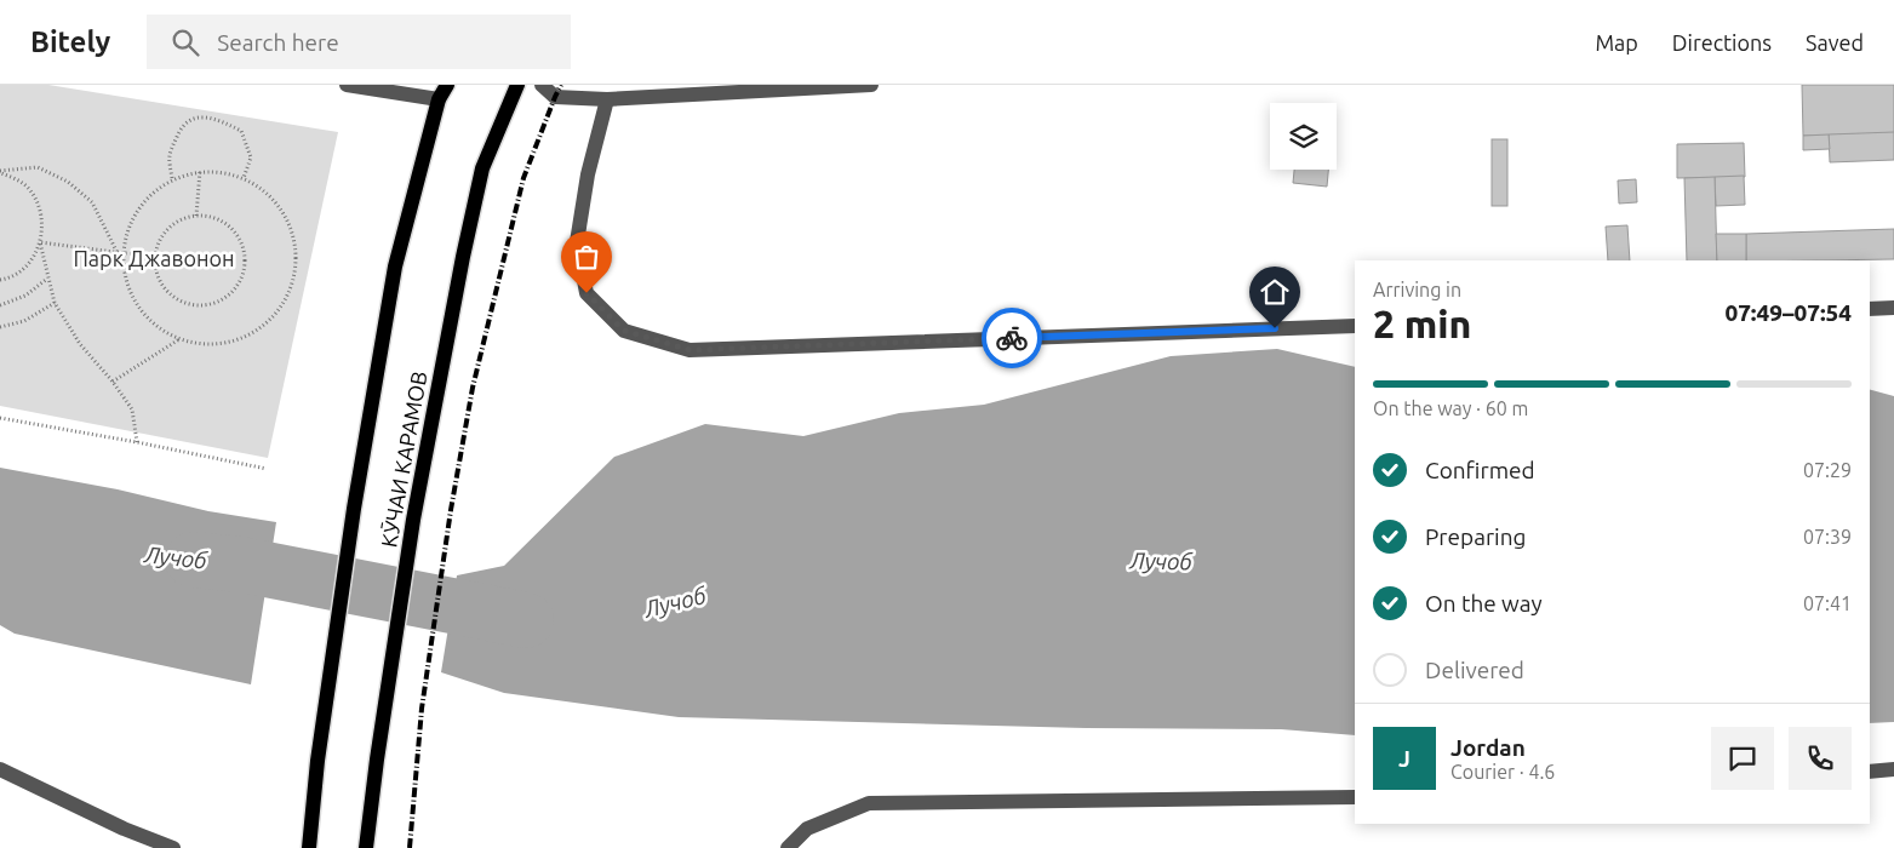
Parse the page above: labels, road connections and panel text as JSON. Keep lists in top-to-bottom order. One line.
{"streets":{"main road":["КӮЧАИ КАРАМОВ"]},"water":["Лучоб"],"parks":["Парк Джавонон"],"page":{"header":"Bitely","search":"Search here","nav":["Map","Directions","Saved"],"heading":["2 min","Arriving in","07:49–07:54"],"panel":["Jordan","Courier · 4.6"],"bar":"On the way · 60 m","list":[["Confirmed","07:29"],["Preparing","07:39"],["On the way","07:41"],"Delivered"],"round":"J"}}
